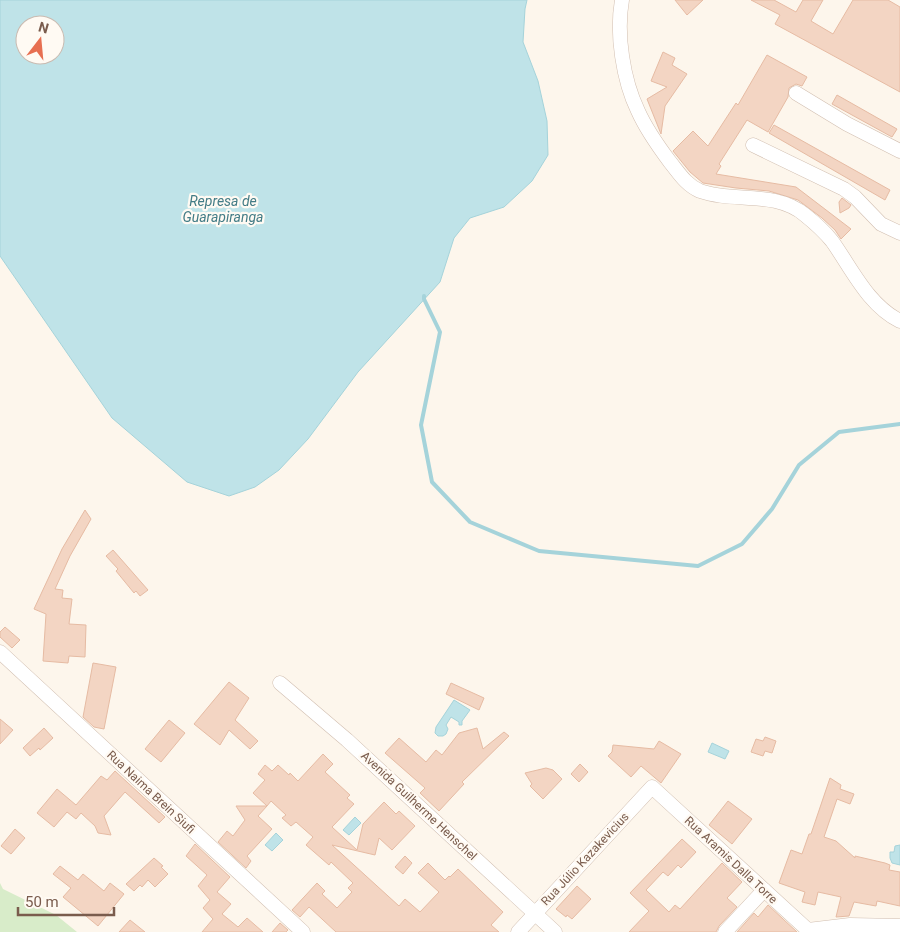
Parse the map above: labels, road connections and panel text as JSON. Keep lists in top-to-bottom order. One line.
{"streets":{"street":["Rua Naima Brein Siufi","Avenida Guilherme Henschel","Rua Júlio Kazakevicius","Rua Aramis Dalla Torre"]},"crossings":[["Avenida Guilherme Henschel","Rua Júlio Kazakevicius"],["Rua Júlio Kazakevicius","Rua Aramis Dalla Torre"]],"water":["Represa de Guarapiranga"],"scale_bar":"50 m","north":"top"}
